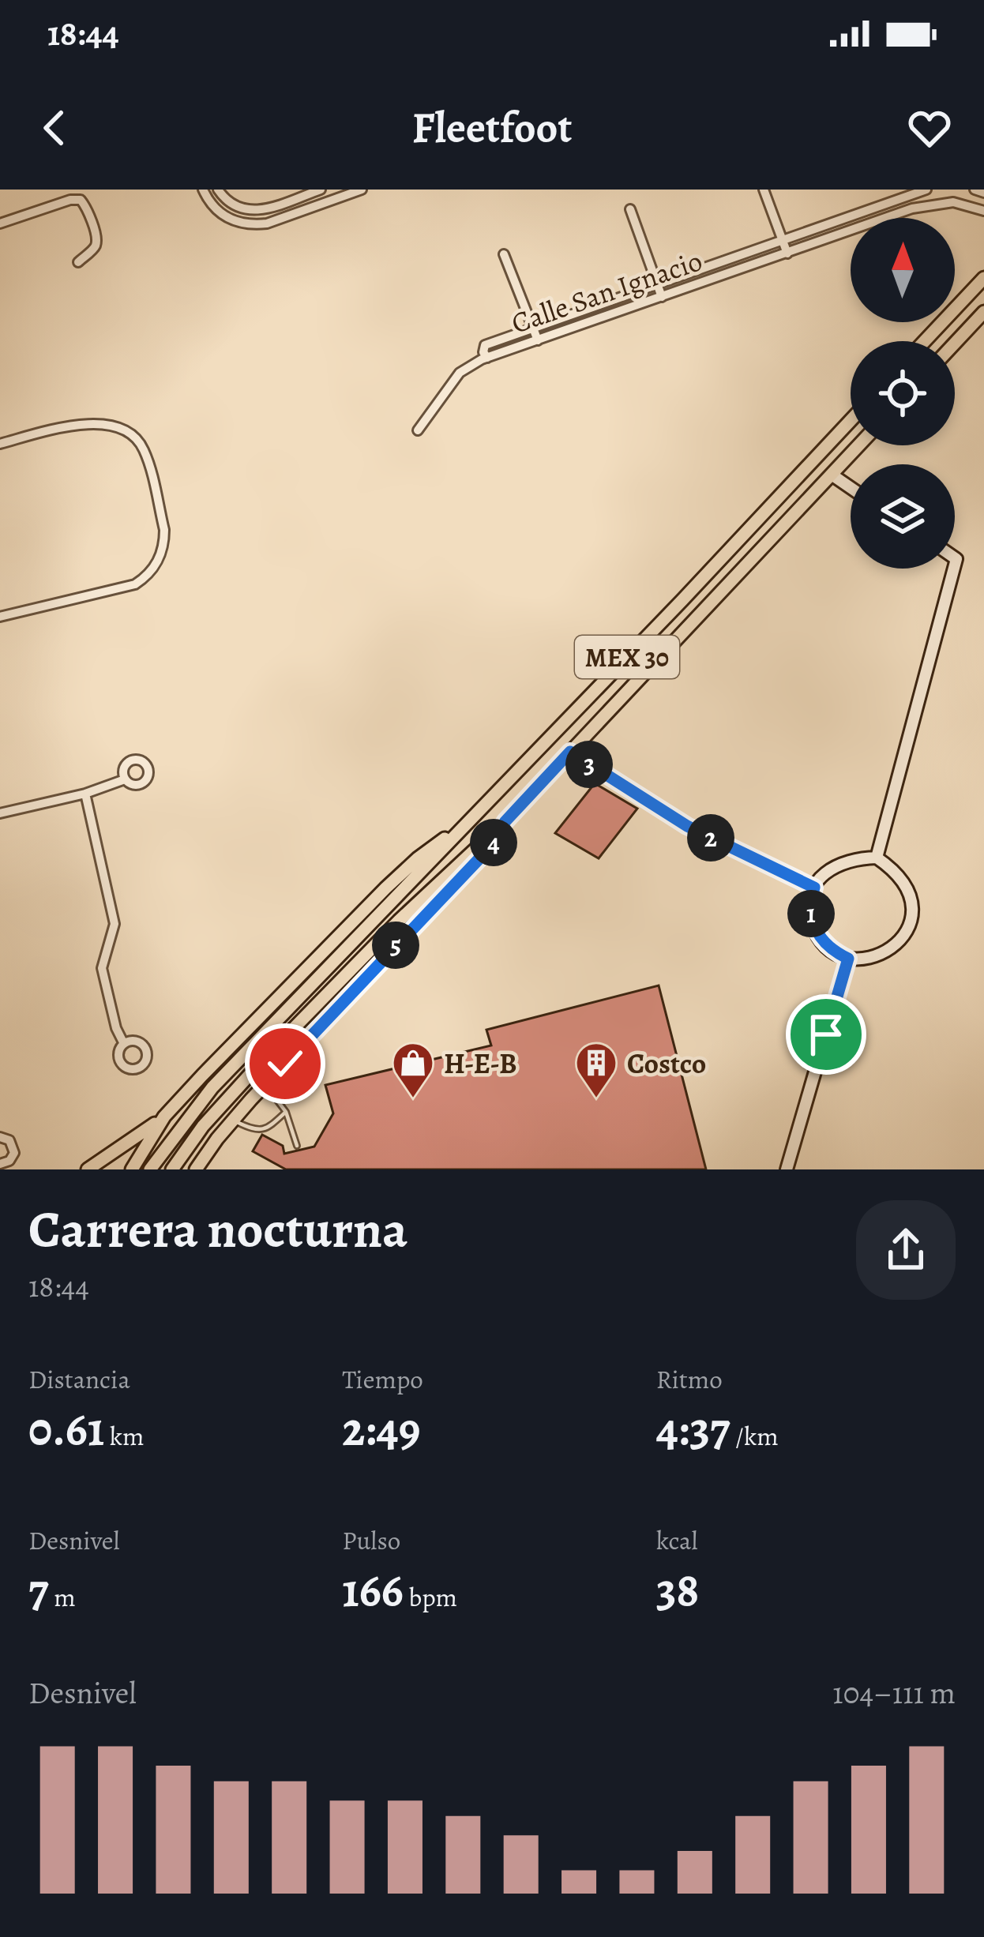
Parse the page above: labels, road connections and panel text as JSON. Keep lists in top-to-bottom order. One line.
{"streets":{"main road":["MEX 30"],"street":["Calle San Ignacio"]},"places":{"shop":["H-E-B"],"building":["Costco"]},"north":"top","page":{"status":"18:44","header":"Fleetfoot","pins":["3","2","4","1","5"],"heading":["Carrera nocturna","18:44"],"stats":[["Distancia","0.61 km"],["Tiempo","2:49"],["Ritmo","4:37 /km"],["Desnivel","7 m"],["Pulso","166 bpm"],["kcal","38"]],"chart":["Desnivel","104–111 m"]}}
